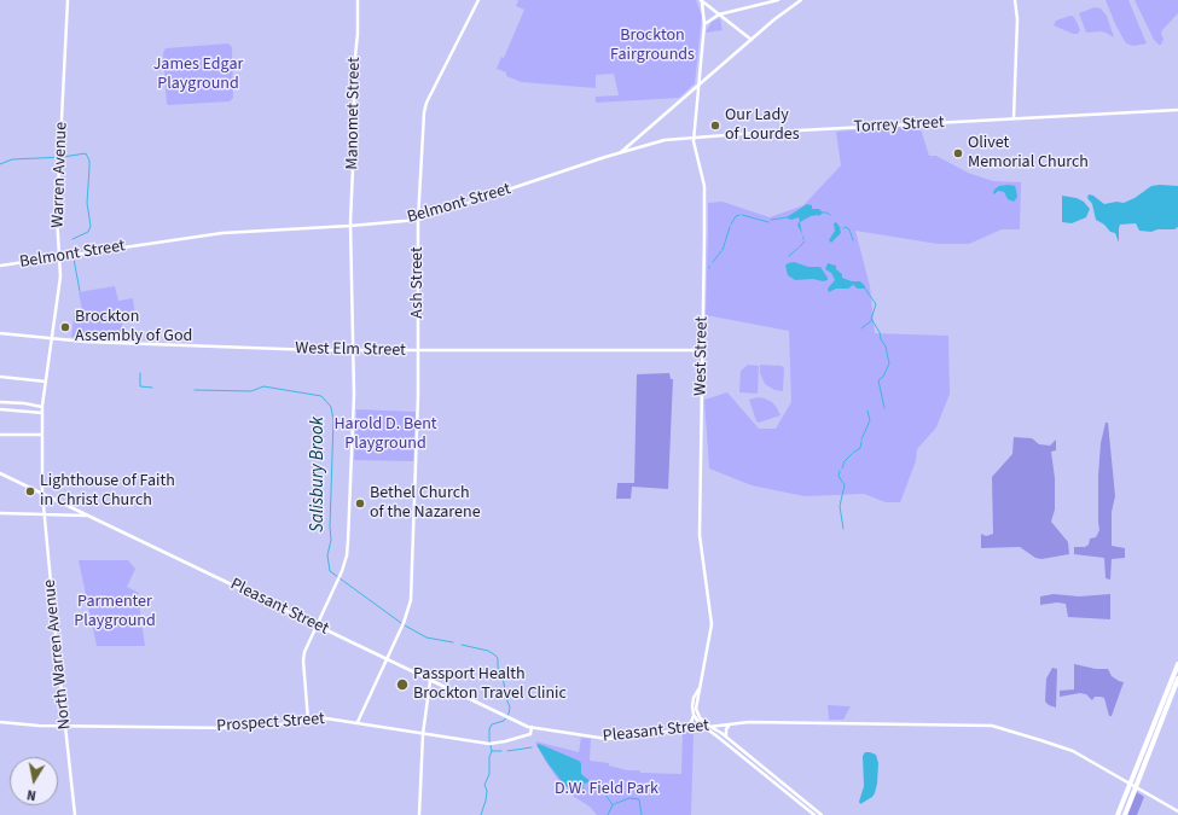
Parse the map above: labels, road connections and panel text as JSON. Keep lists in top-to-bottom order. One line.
{"streets":{"street":["Manomet Street","Torrey Street","Warren Avenue","Belmont Street","Ash Street","West Elm Street","West Street","Pleasant Street","North Warren Avenue","Prospect Street"]},"crossings":[["Manomet Street","Belmont Street"],["Manomet Street","West Elm Street"],["Manomet Street","Pleasant Street"],["Manomet Street","Prospect Street"],["Torrey Street","Belmont Street"],["Torrey Street","West Street"],["Warren Avenue","Belmont Street"],["Warren Avenue","West Elm Street"],["Warren Avenue","Pleasant Street"],["Warren Avenue","North Warren Avenue"],["Belmont Street","Ash Street"],["Belmont Street","West Street"],["Ash Street","West Elm Street"],["Ash Street","Pleasant Street"],["Ash Street","Prospect Street"],["West Elm Street","West Street"],["West Street","Pleasant Street"],["Pleasant Street","North Warren Avenue"],["Pleasant Street","Prospect Street"],["North Warren Avenue","Prospect Street"]],"water":["Salisbury Brook"],"parks":["Brockton Fairgrounds","James Edgar Playground","Harold D. Bent Playground","Parmenter Playground","D.W. Field Park"],"places":["Our Lady of Lourdes","Olivet Memorial Church","Brockton Assembly of God","Lighthouse of Faith in Christ Church","Bethel Church of the Nazarene","Passport Health Brockton Travel Clinic"],"north":"bottom"}
